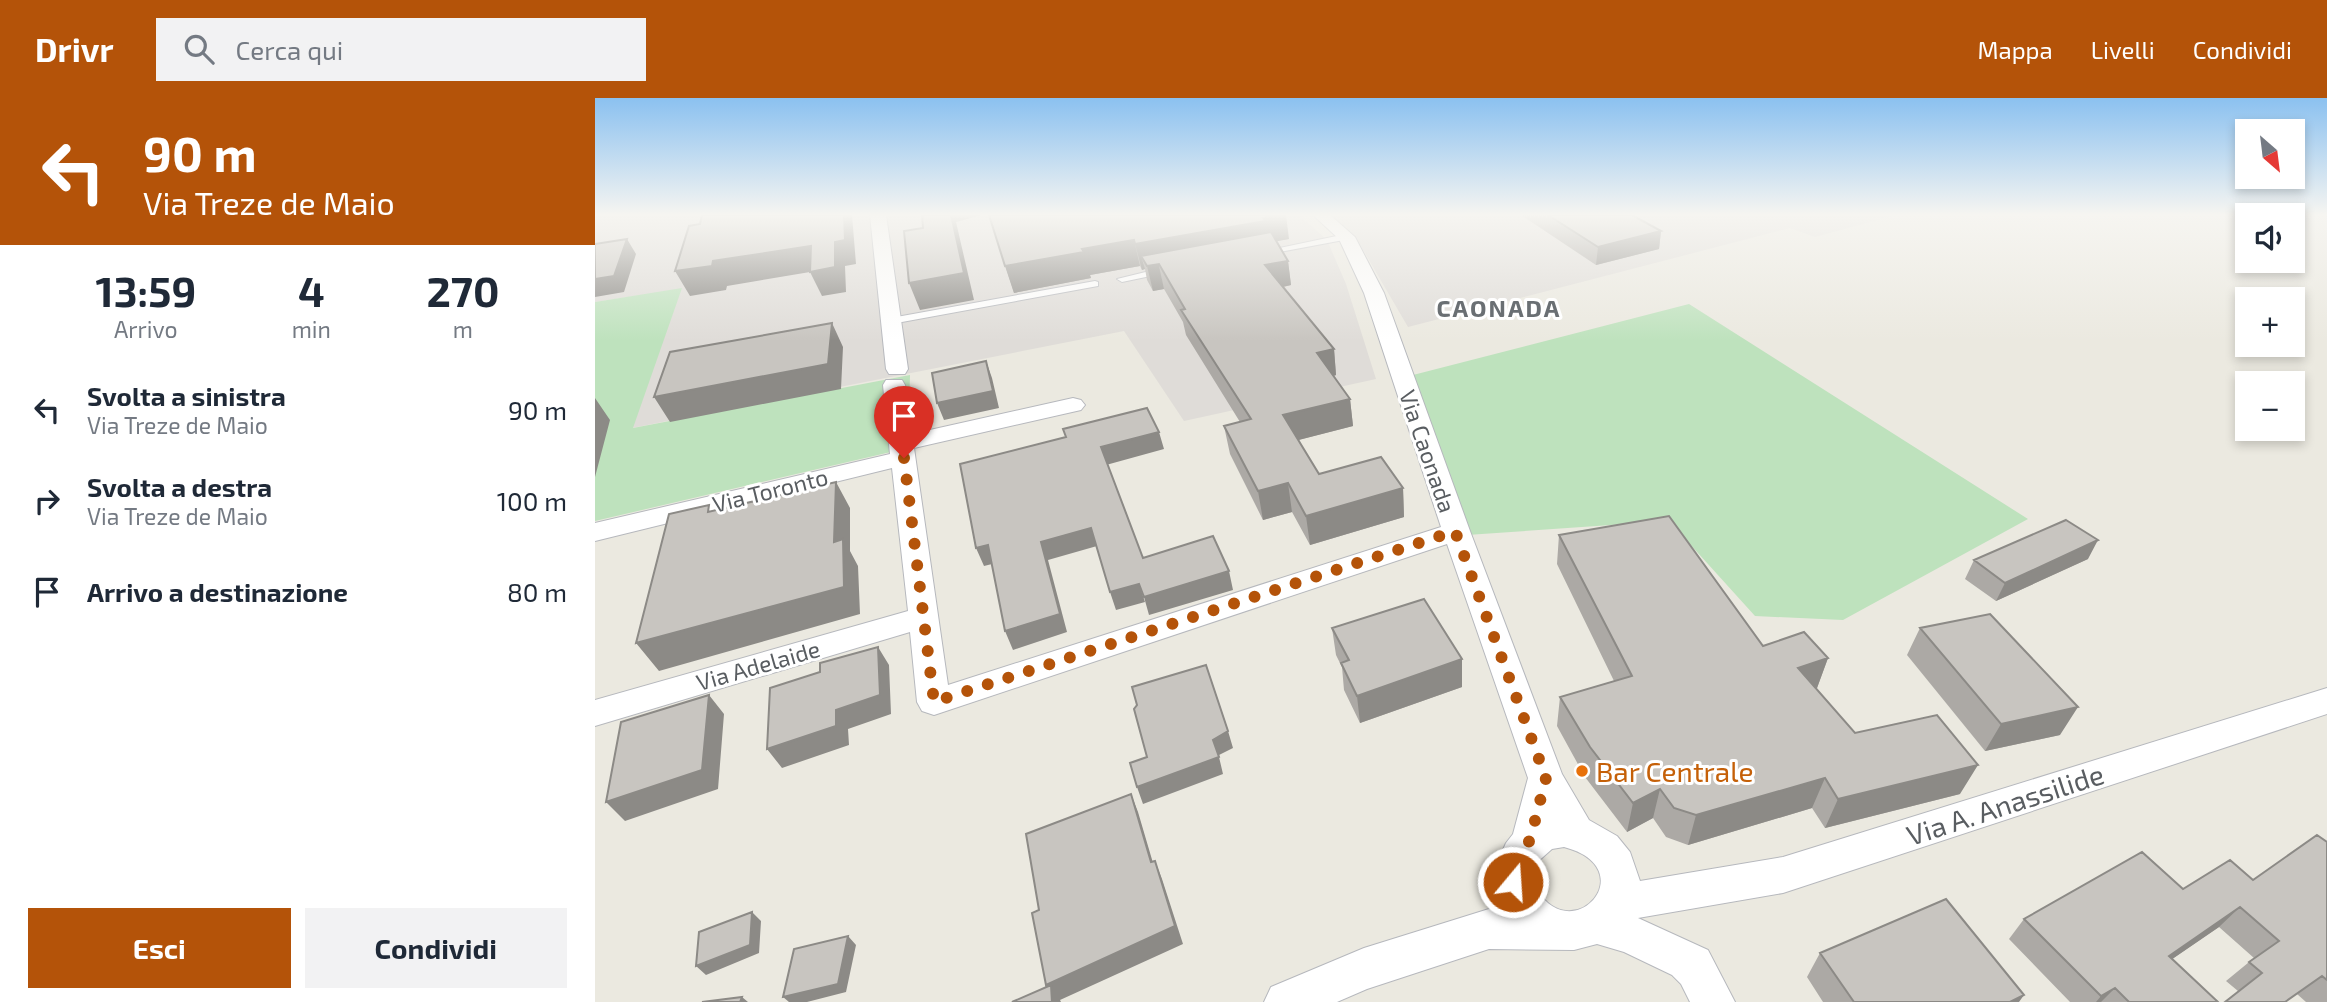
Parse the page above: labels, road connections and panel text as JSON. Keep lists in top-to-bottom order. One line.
{"streets":{"street":["Via Caonada","Via Toronto","Via Adelaide","Via A. Anassilide"]},"crossings":[["Via Caonada","Via A. Anassilide"]],"districts":["CAONADA"],"places":["Bar Centrale"],"north":"bottom right","page":{"header":"Drivr","search":"Cerca qui","nav":["Mappa","Livelli","Condividi"],"turn":["90 m","Via Treze de Maio"],"map_buttons":["+","−"],"eta":["13:59","Arrivo","4","min","270","m"],"list":[{"name":"Svolta a sinistra","note":"Via Treze de Maio","value":"90 m"},{"name":"Svolta a destra","note":"Via Treze de Maio","value":"100 m"},{"name":"Arrivo a destinazione","value":"80 m"}],"buttons":["Esci","Condividi"]}}
